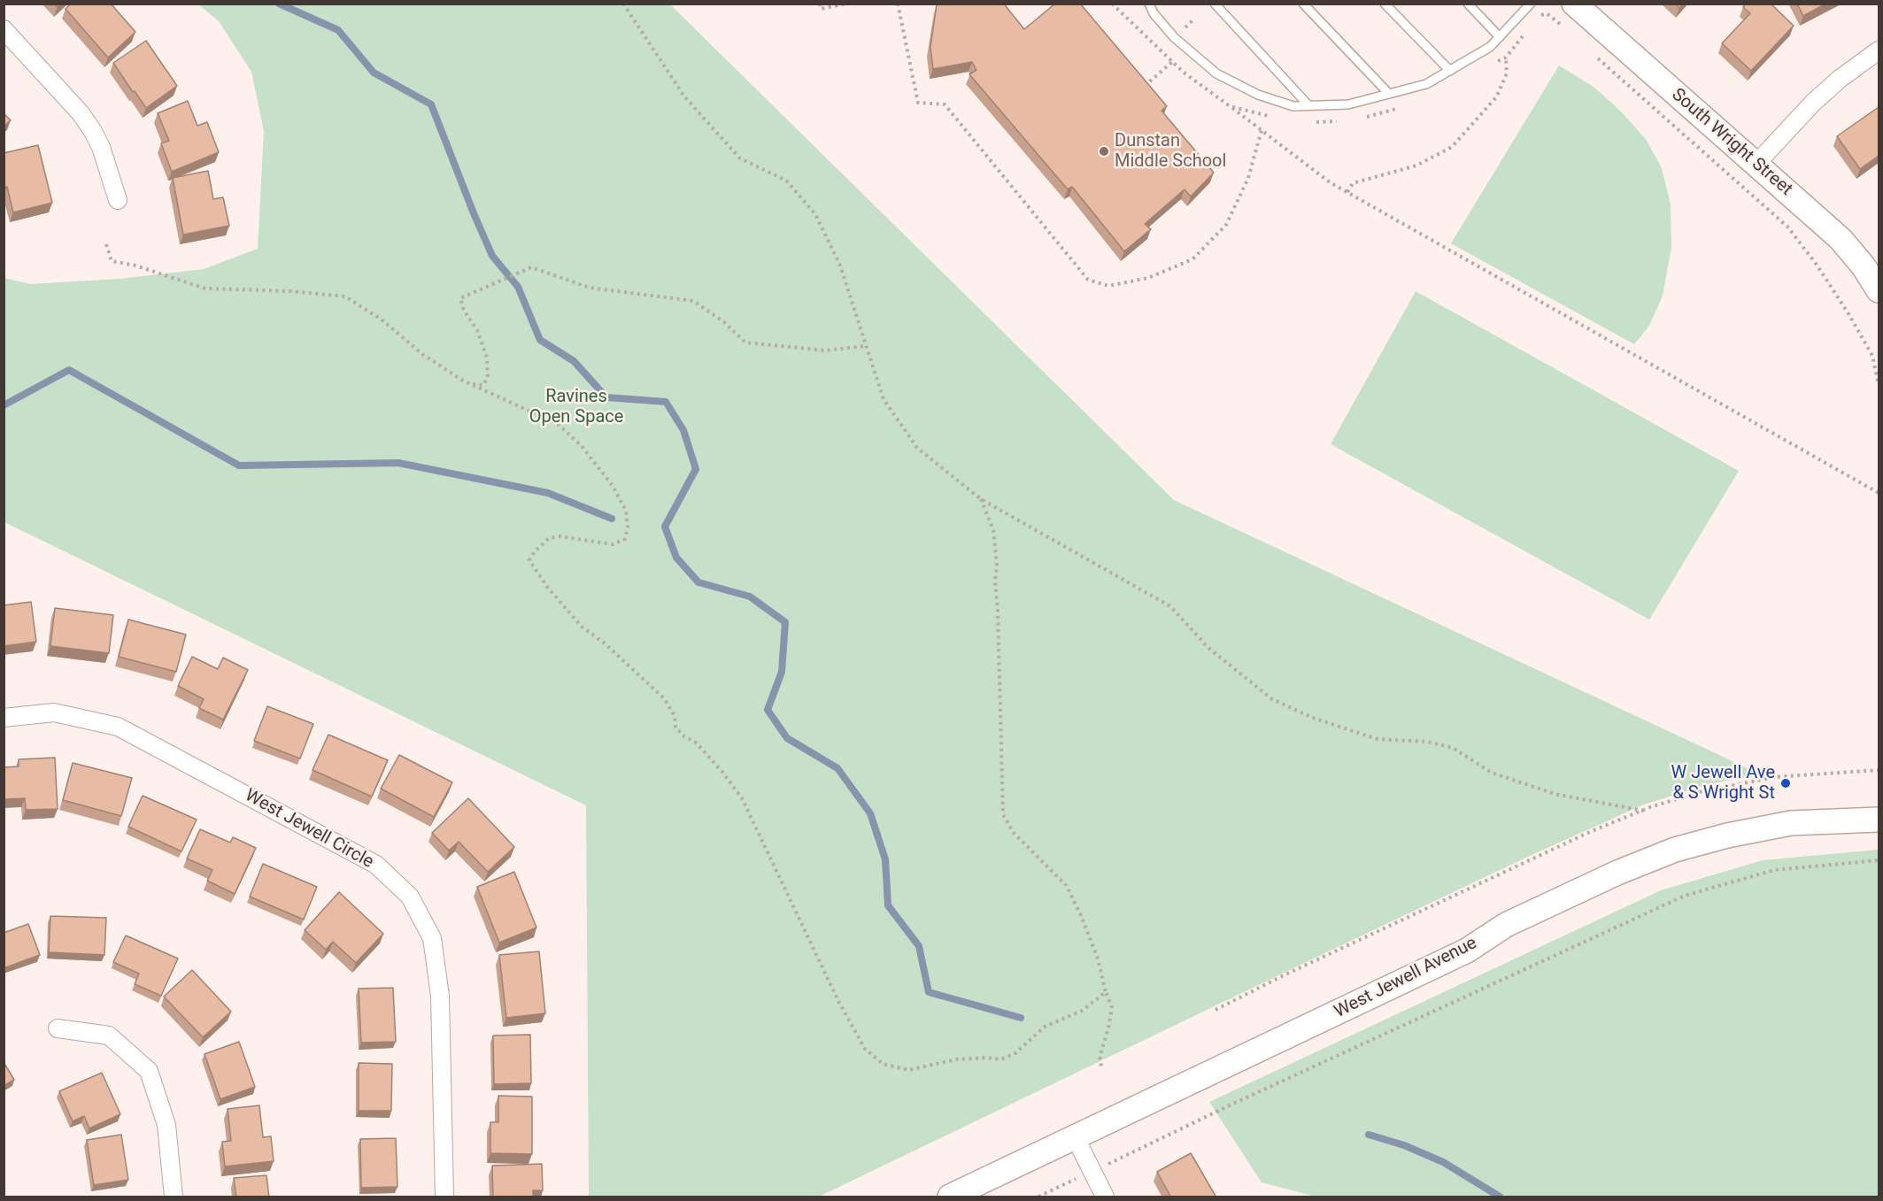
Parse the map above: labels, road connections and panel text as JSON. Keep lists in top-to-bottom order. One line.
{"streets":{"main road":["South Wright Street","West Jewell Avenue"],"street":["West Jewell Circle"]},"parks":["Ravines Open Space"],"places":["Dunstan Middle School","W Jewell Ave & S Wright St"]}
